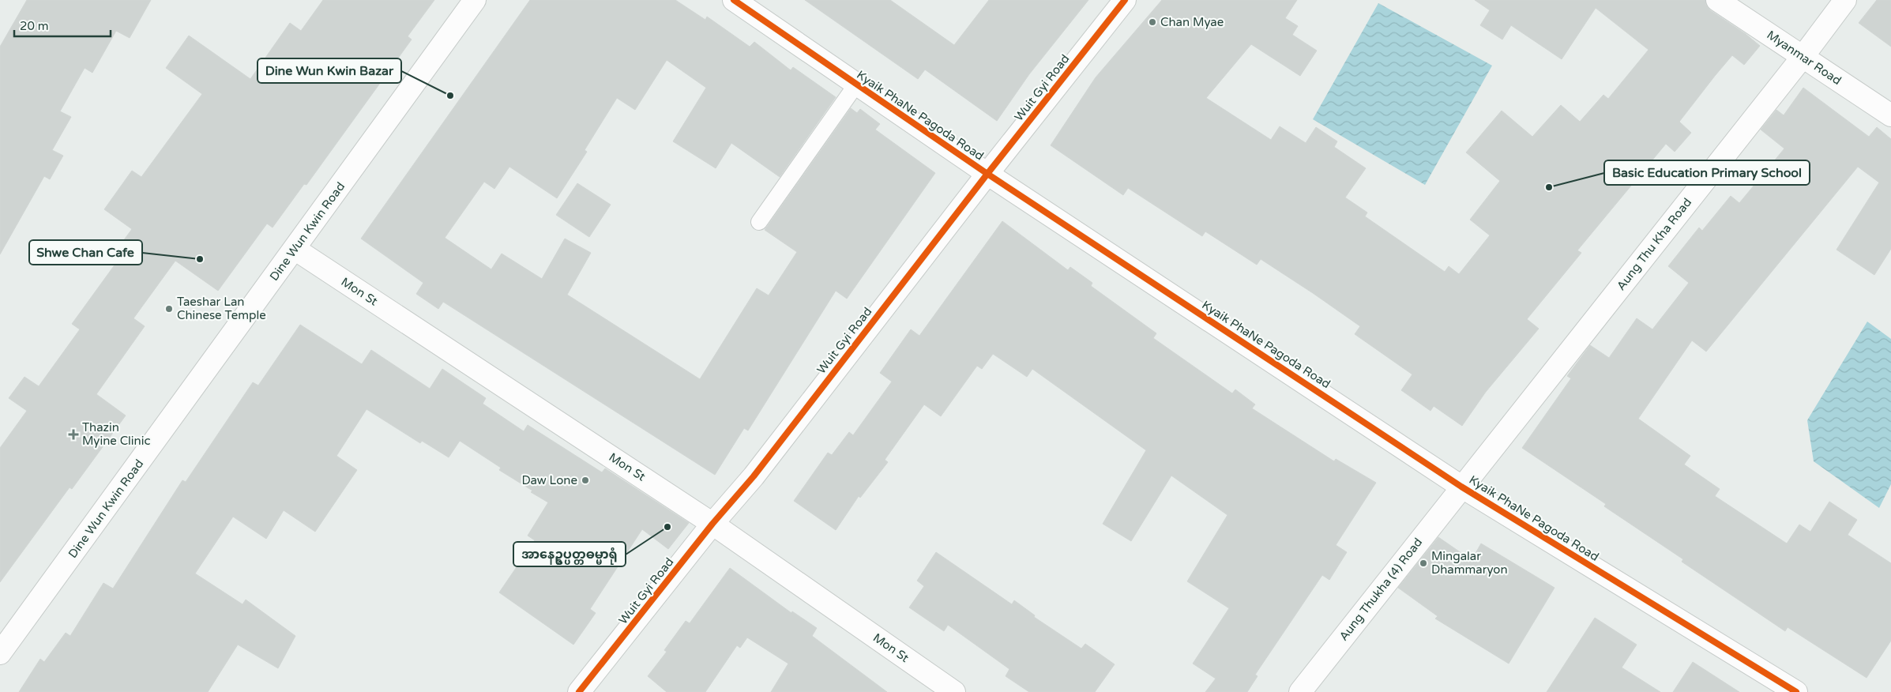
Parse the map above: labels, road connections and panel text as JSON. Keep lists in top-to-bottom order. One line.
{"streets":{"street":["Myanmar Road","Wuit Gyi Road","Kyaik PhaNe Pagoda Road","Dine Wun Kwin Road","Aung Thu Kha Road","Mon St","Aung Thukha (4) Road"]},"crossings":[["Myanmar Road","Aung Thu Kha Road"],["Wuit Gyi Road","Kyaik PhaNe Pagoda Road"],["Wuit Gyi Road","Mon St"],["Kyaik PhaNe Pagoda Road","Aung Thu Kha Road"],["Kyaik PhaNe Pagoda Road","Aung Thukha (4) Road"],["Dine Wun Kwin Road","Mon St"],["Aung Thu Kha Road","Aung Thukha (4) Road"]],"places":{"other":["Chan Myae","Dine Wun Kwin Bazar","Basic Education Primary School","Shwe Chan Cafe","Taeshar Lan Chinese Temple","Daw Lone","အာနေဥ္စပ္ပတ္တဓမ္မာရုံ","Mingalar Dhammaryon"],"health":["Thazin Myine Clinic"]},"scale_bar":"20 m"}
